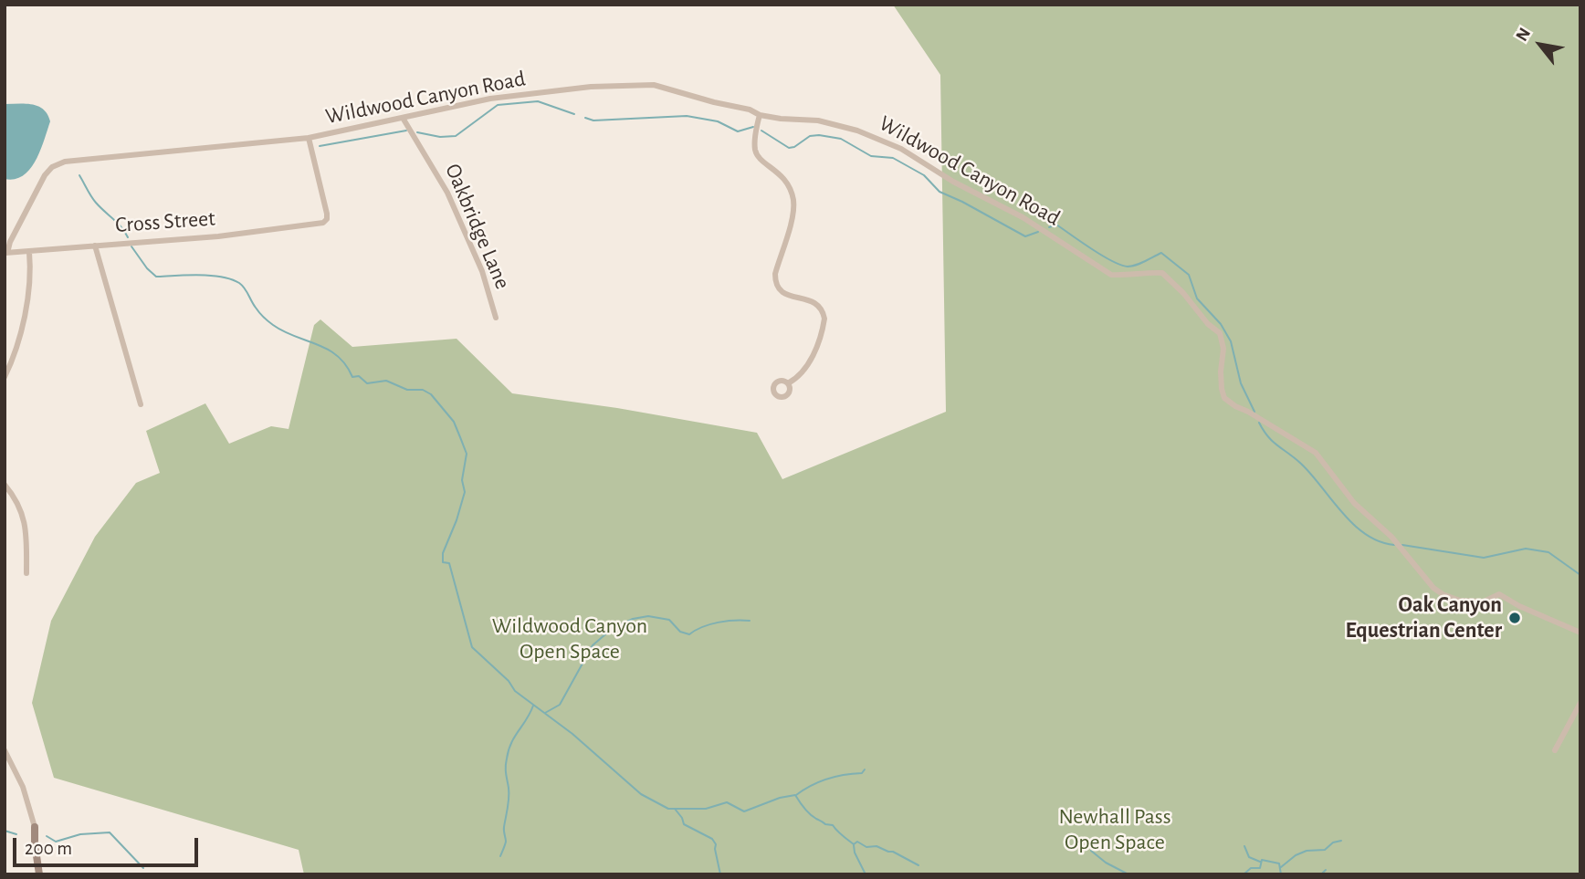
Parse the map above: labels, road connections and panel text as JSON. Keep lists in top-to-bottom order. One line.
{"streets":{"street":["Wildwood Canyon Road","Cross Street","Oakbridge Lane"]},"crossings":[["Wildwood Canyon Road","Cross Street"],["Wildwood Canyon Road","Oakbridge Lane"]],"parks":["Wildwood Canyon Open Space","Newhall Pass Open Space"],"places":["Oak Canyon Equestrian Center"],"scale_bar":"200 m","north":"top left"}
